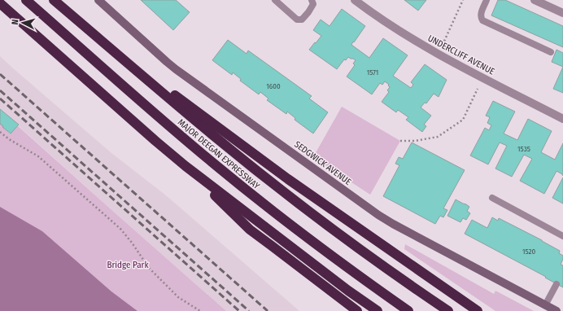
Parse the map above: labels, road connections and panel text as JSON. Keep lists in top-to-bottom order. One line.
{"streets":{"highway":["MAJOR DEEGAN EXPRESSWAY"],"main road":["SEDGWICK AVENUE"],"street":["UNDERCLIFF AVENUE"]},"parks":["Bridge Park"],"house_numbers":["1571","1600","1535","1520"],"north":"left"}
